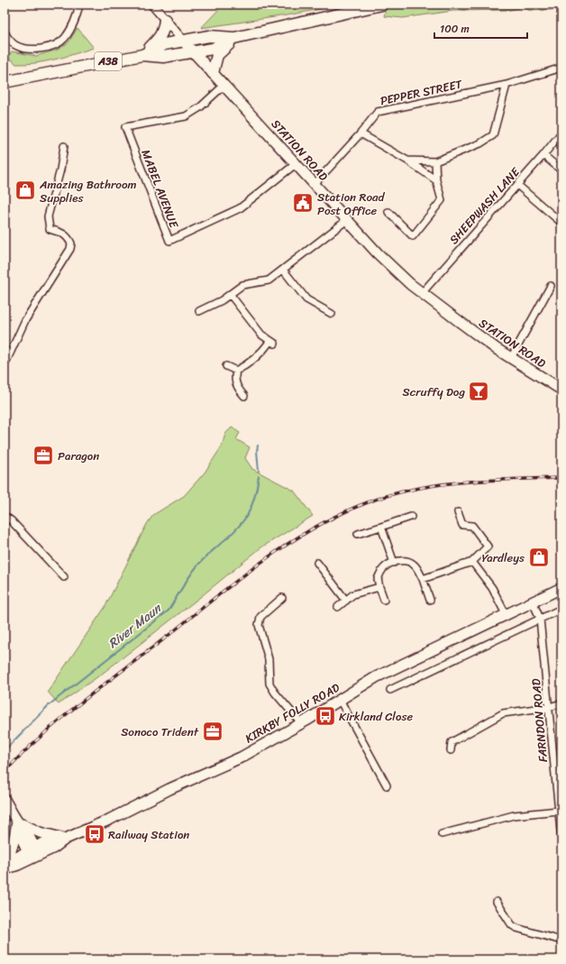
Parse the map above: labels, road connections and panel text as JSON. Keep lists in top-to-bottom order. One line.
{"streets":{"highway":["A38"],"main road":["STATION ROAD","KIRKBY FOLLY ROAD"],"street":["PEPPER STREET","MABEL AVENUE","SHEEPWASH LANE","FARNDON ROAD"]},"crossings":[["A38","STATION ROAD"],["PEPPER STREET","STATION ROAD"],["STATION ROAD","MABEL AVENUE"],["STATION ROAD","SHEEPWASH LANE"],["KIRKBY FOLLY ROAD","FARNDON ROAD"]],"water":["River Maun"],"places":{"shop":["Amazing Bathroom Supplies","Yardleys"],"public building":["Station Road Post Office"],"bar":["Scruffy Dog"],"office":["Paragon","Sonoco Trident"],"bus stop":["Kirkland Close","Railway Station"]},"scale_bar":"100 m"}
